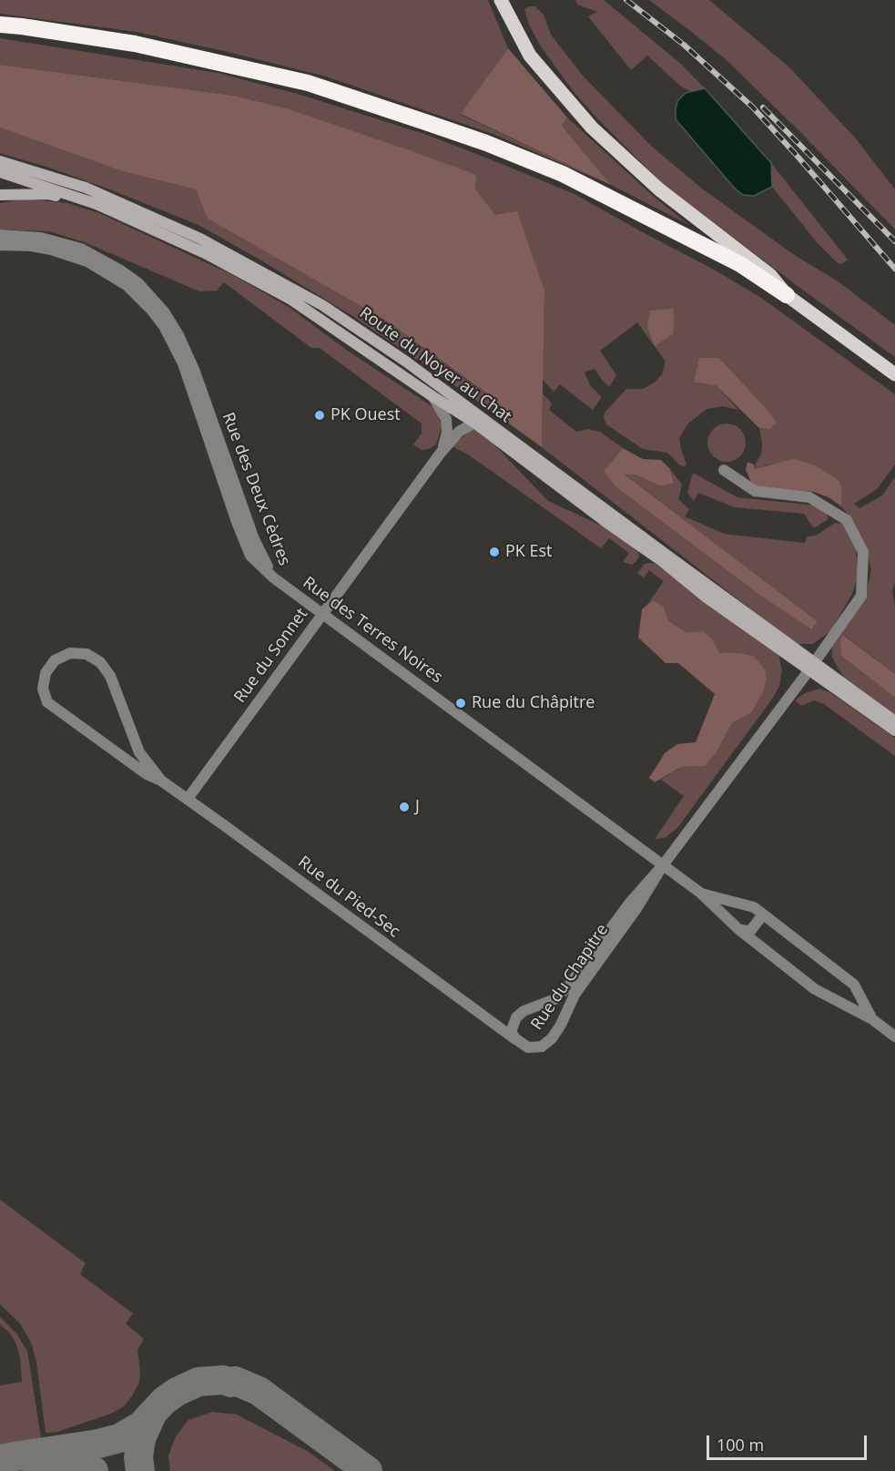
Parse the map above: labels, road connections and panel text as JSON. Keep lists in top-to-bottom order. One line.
{"streets":{"street":["Route du Noyer au Chat","Rue des Deux Cèdres","Rue des Terres Noires","Rue du Sonnet","Rue du Pied-Sec","Rue du Chapitre"]},"crossings":[["Route du Noyer au Chat","Rue du Sonnet"],["Route du Noyer au Chat","Rue du Chapitre"],["Rue des Deux Cèdres","Rue des Terres Noires"],["Rue des Terres Noires","Rue du Sonnet"],["Rue des Terres Noires","Rue du Chapitre"],["Rue du Sonnet","Rue du Pied-Sec"],["Rue du Pied-Sec","Rue du Chapitre"]],"places":["PK Ouest","PK Est","Rue du Châpitre","J"],"scale_bar":"100 m"}
